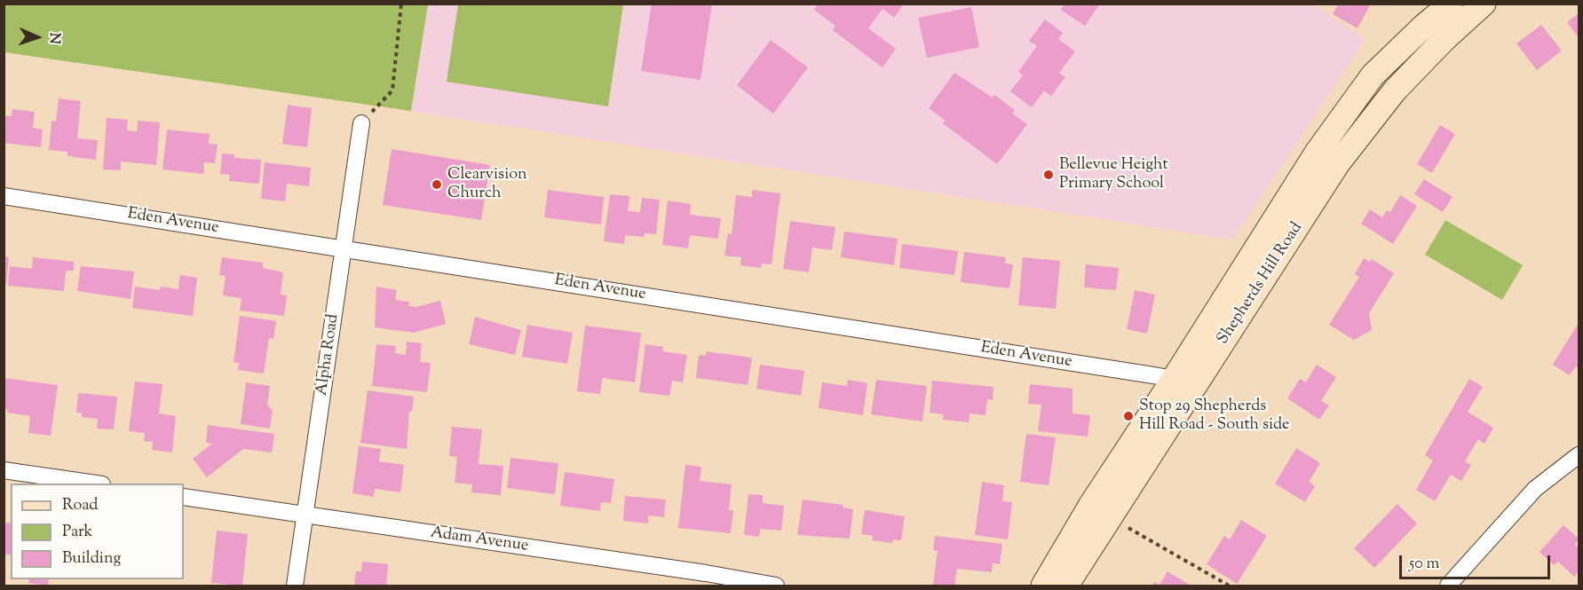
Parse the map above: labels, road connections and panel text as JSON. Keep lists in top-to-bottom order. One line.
{"streets":{"main road":["Shepherds Hill Road"],"street":["Eden Avenue","Alpha Road","Adam Avenue"]},"crossings":[["Eden Avenue","Shepherds Hill Road"],["Eden Avenue","Alpha Road"],["Alpha Road","Adam Avenue"]],"places":["Bellevue Height Primary School","Clearvision Church","Stop 29 Shepherds Hill Road - South side"],"legend":["Road","Park","Building"],"scale_bar":"50 m","north":"right"}
